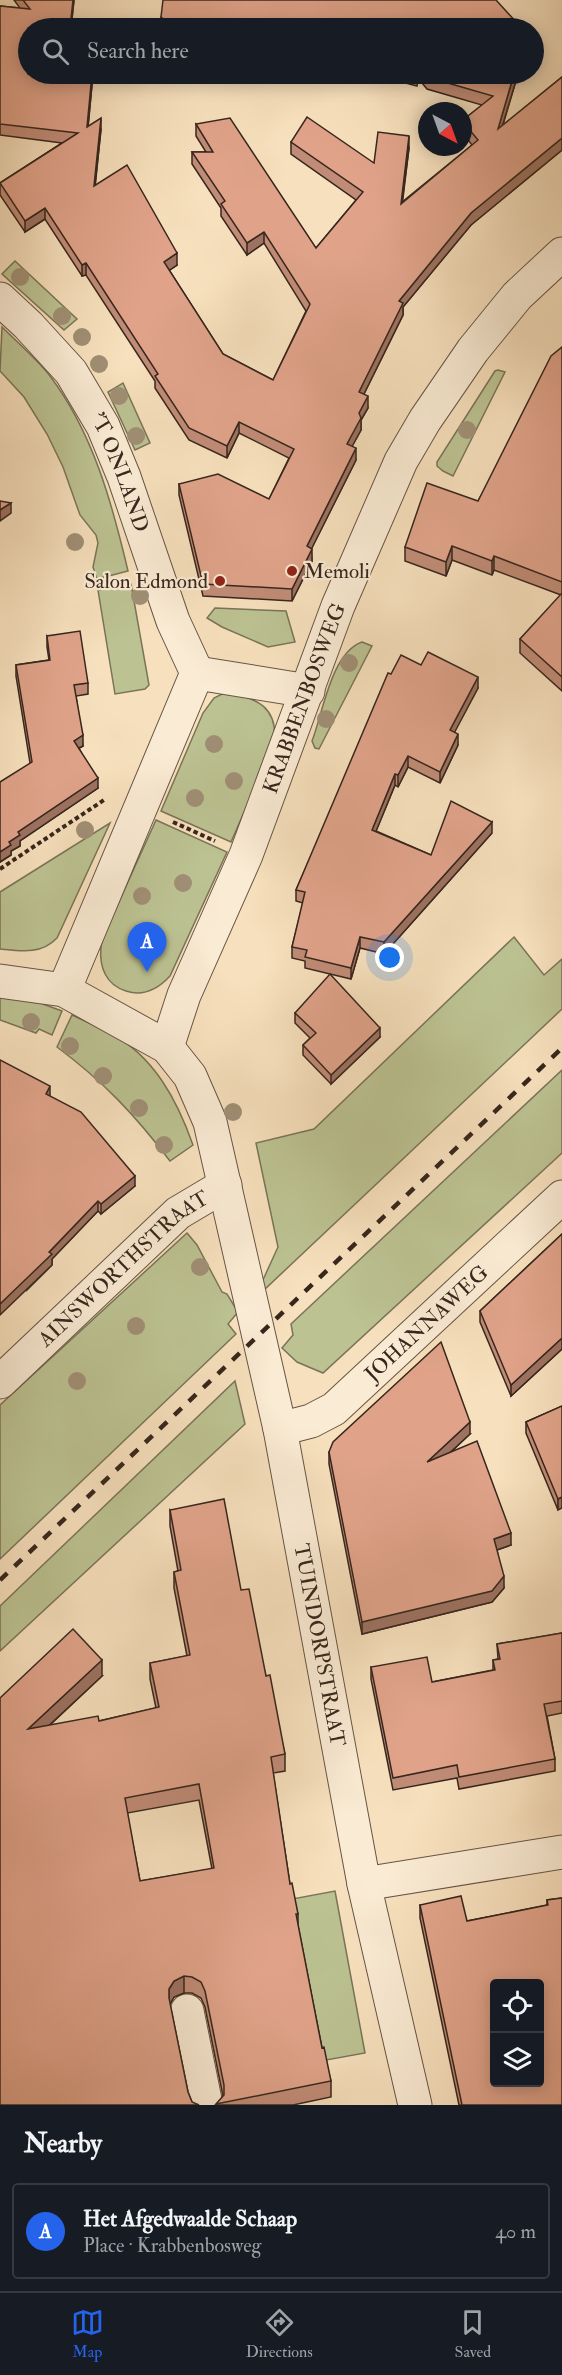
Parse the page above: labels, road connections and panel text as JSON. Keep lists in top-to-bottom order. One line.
{"streets":{"street":["'T ONLAND","KRABBENBOSWEG","AINSWORTHSTRAAT","JOHANNAWEG","TUINDORPSTRAAT"]},"crossings":[["KRABBENBOSWEG","TUINDORPSTRAAT"],["AINSWORTHSTRAAT","TUINDORPSTRAAT"],["JOHANNAWEG","TUINDORPSTRAAT"]],"places":["Memoli","Salon Edmond"],"north":"bottom right","page":{"search":"Search here","pins":"A","heading":"Nearby","list":[{"mark":"A","name":"Het Afgedwaalde Schaap","note":"Place · Krabbenbosweg","value":"40 m"}],"nav":["Map","Directions","Saved"]}}
